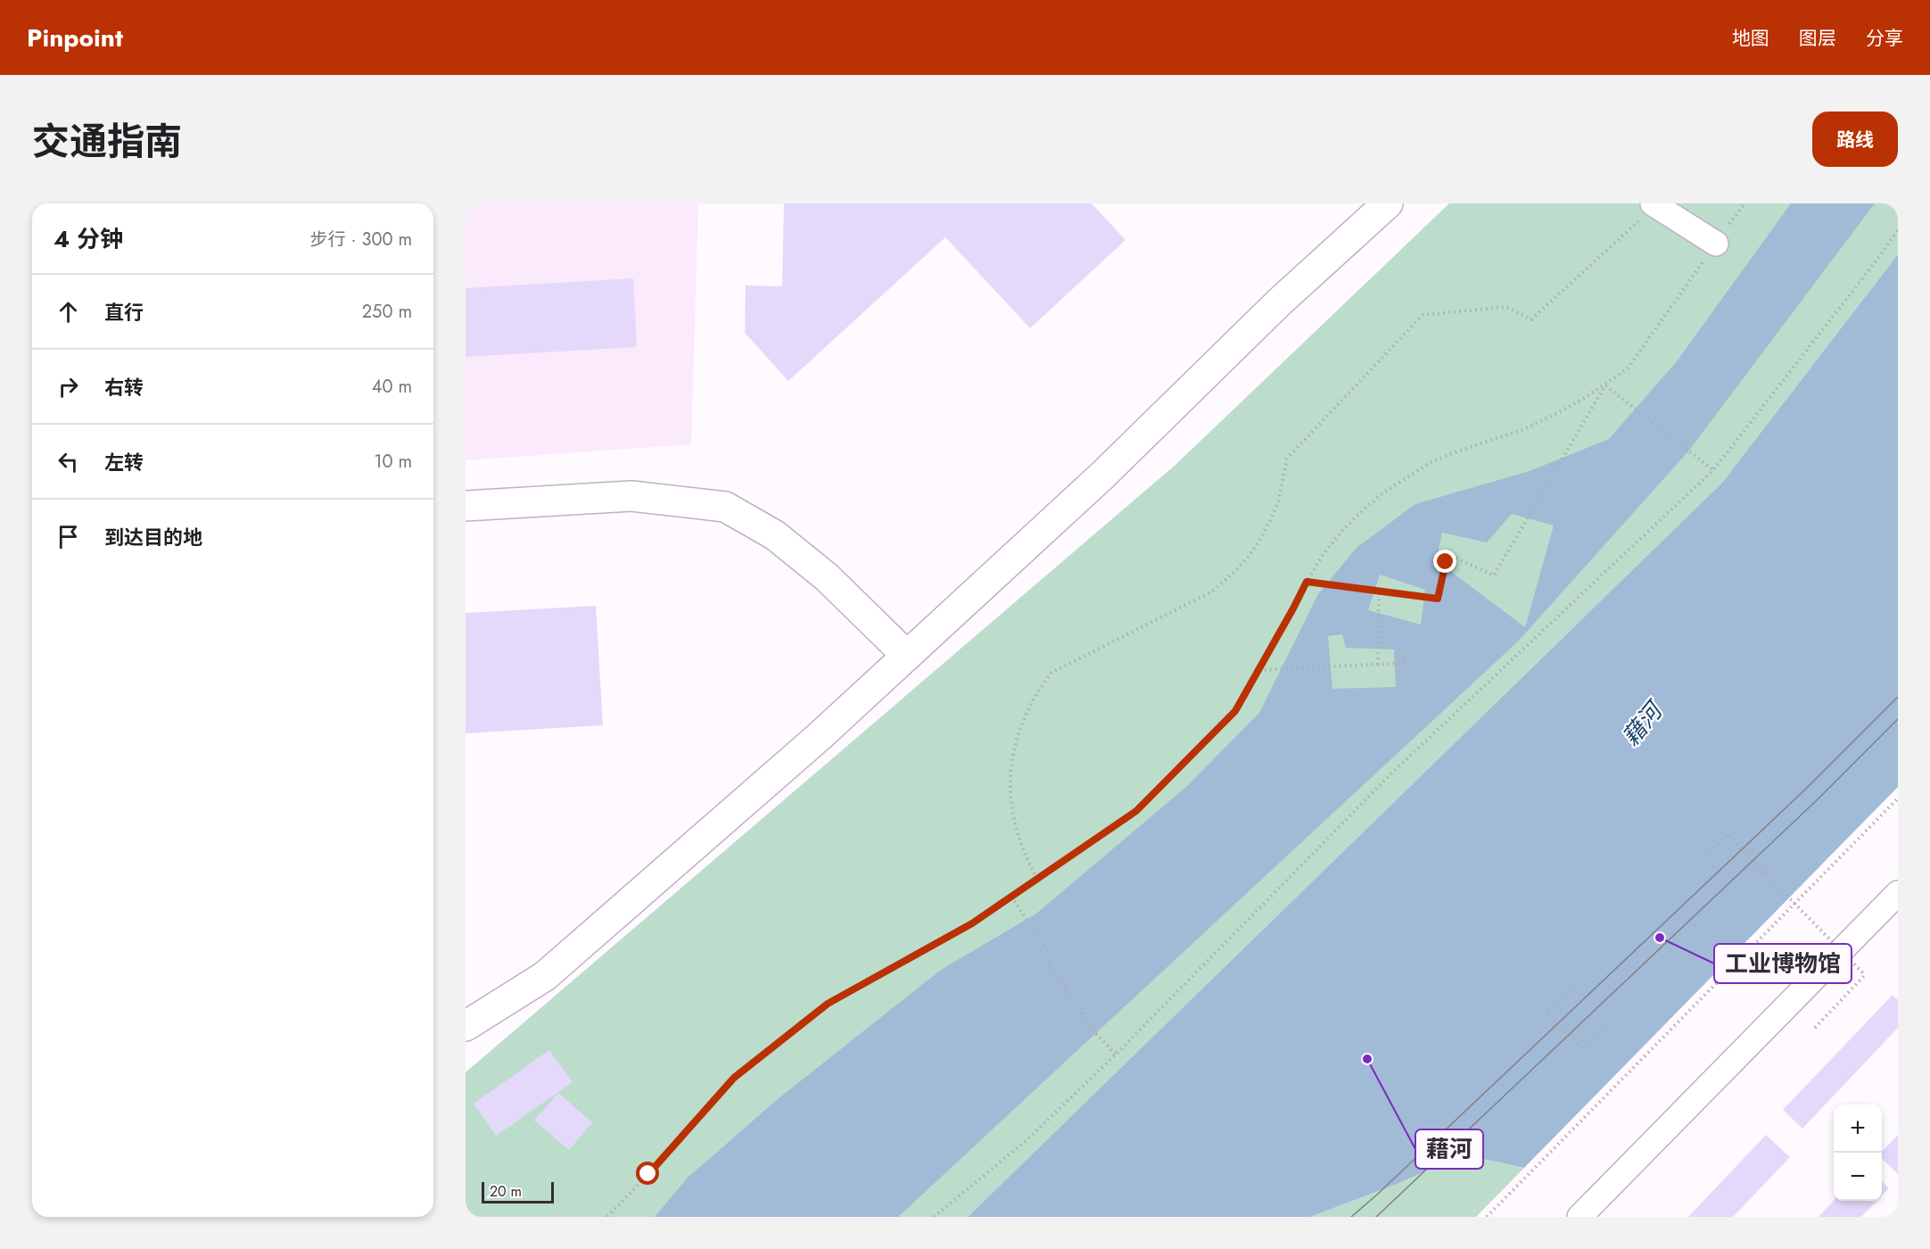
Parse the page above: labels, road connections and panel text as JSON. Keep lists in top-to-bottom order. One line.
{"water":["藉河"],"places":["工业博物馆","藉河"],"scale_bar":"20 m","page":{"header":"Pinpoint","nav":["地图","图层","分享"],"title":"交通指南","buttons":"路线","heading":["4 分钟","步行 · 300 m"],"list":[["直行","250 m"],["右转","40 m"],["左转","10 m"],"到达目的地"],"map_buttons":["+","−"],"scale":"20 m"}}
